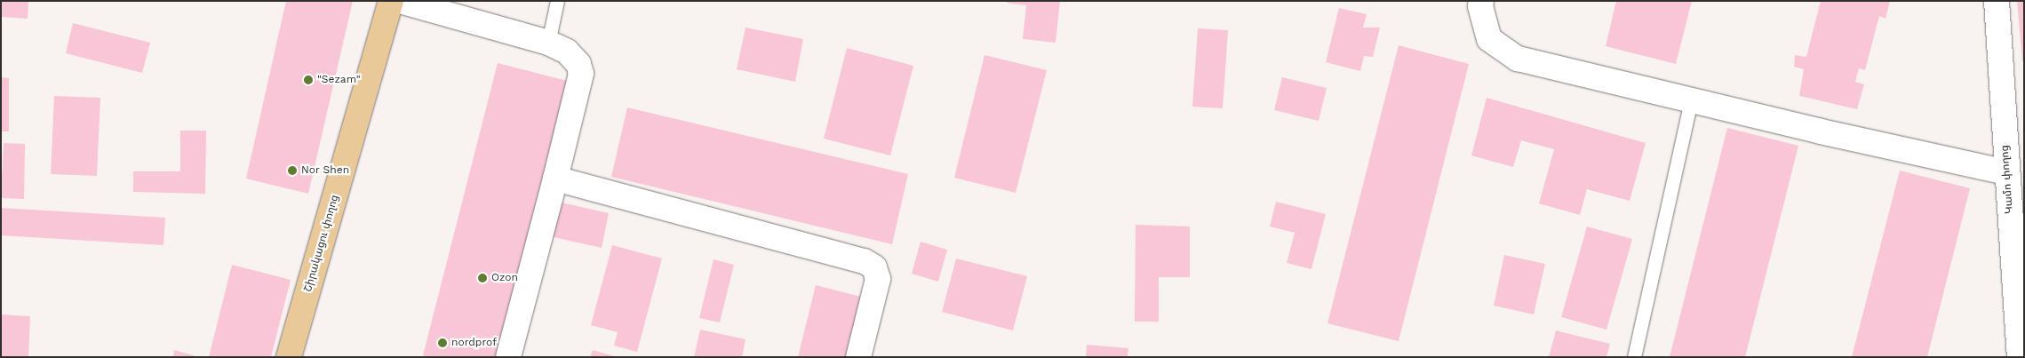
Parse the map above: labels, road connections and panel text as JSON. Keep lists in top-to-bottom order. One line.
{"streets":{"main road":["Շիրակացու փողոց"],"street":["Կամո փողոց"]},"places":["\"Sezam\"","Nor Shen","Ozon","nordprof"]}
